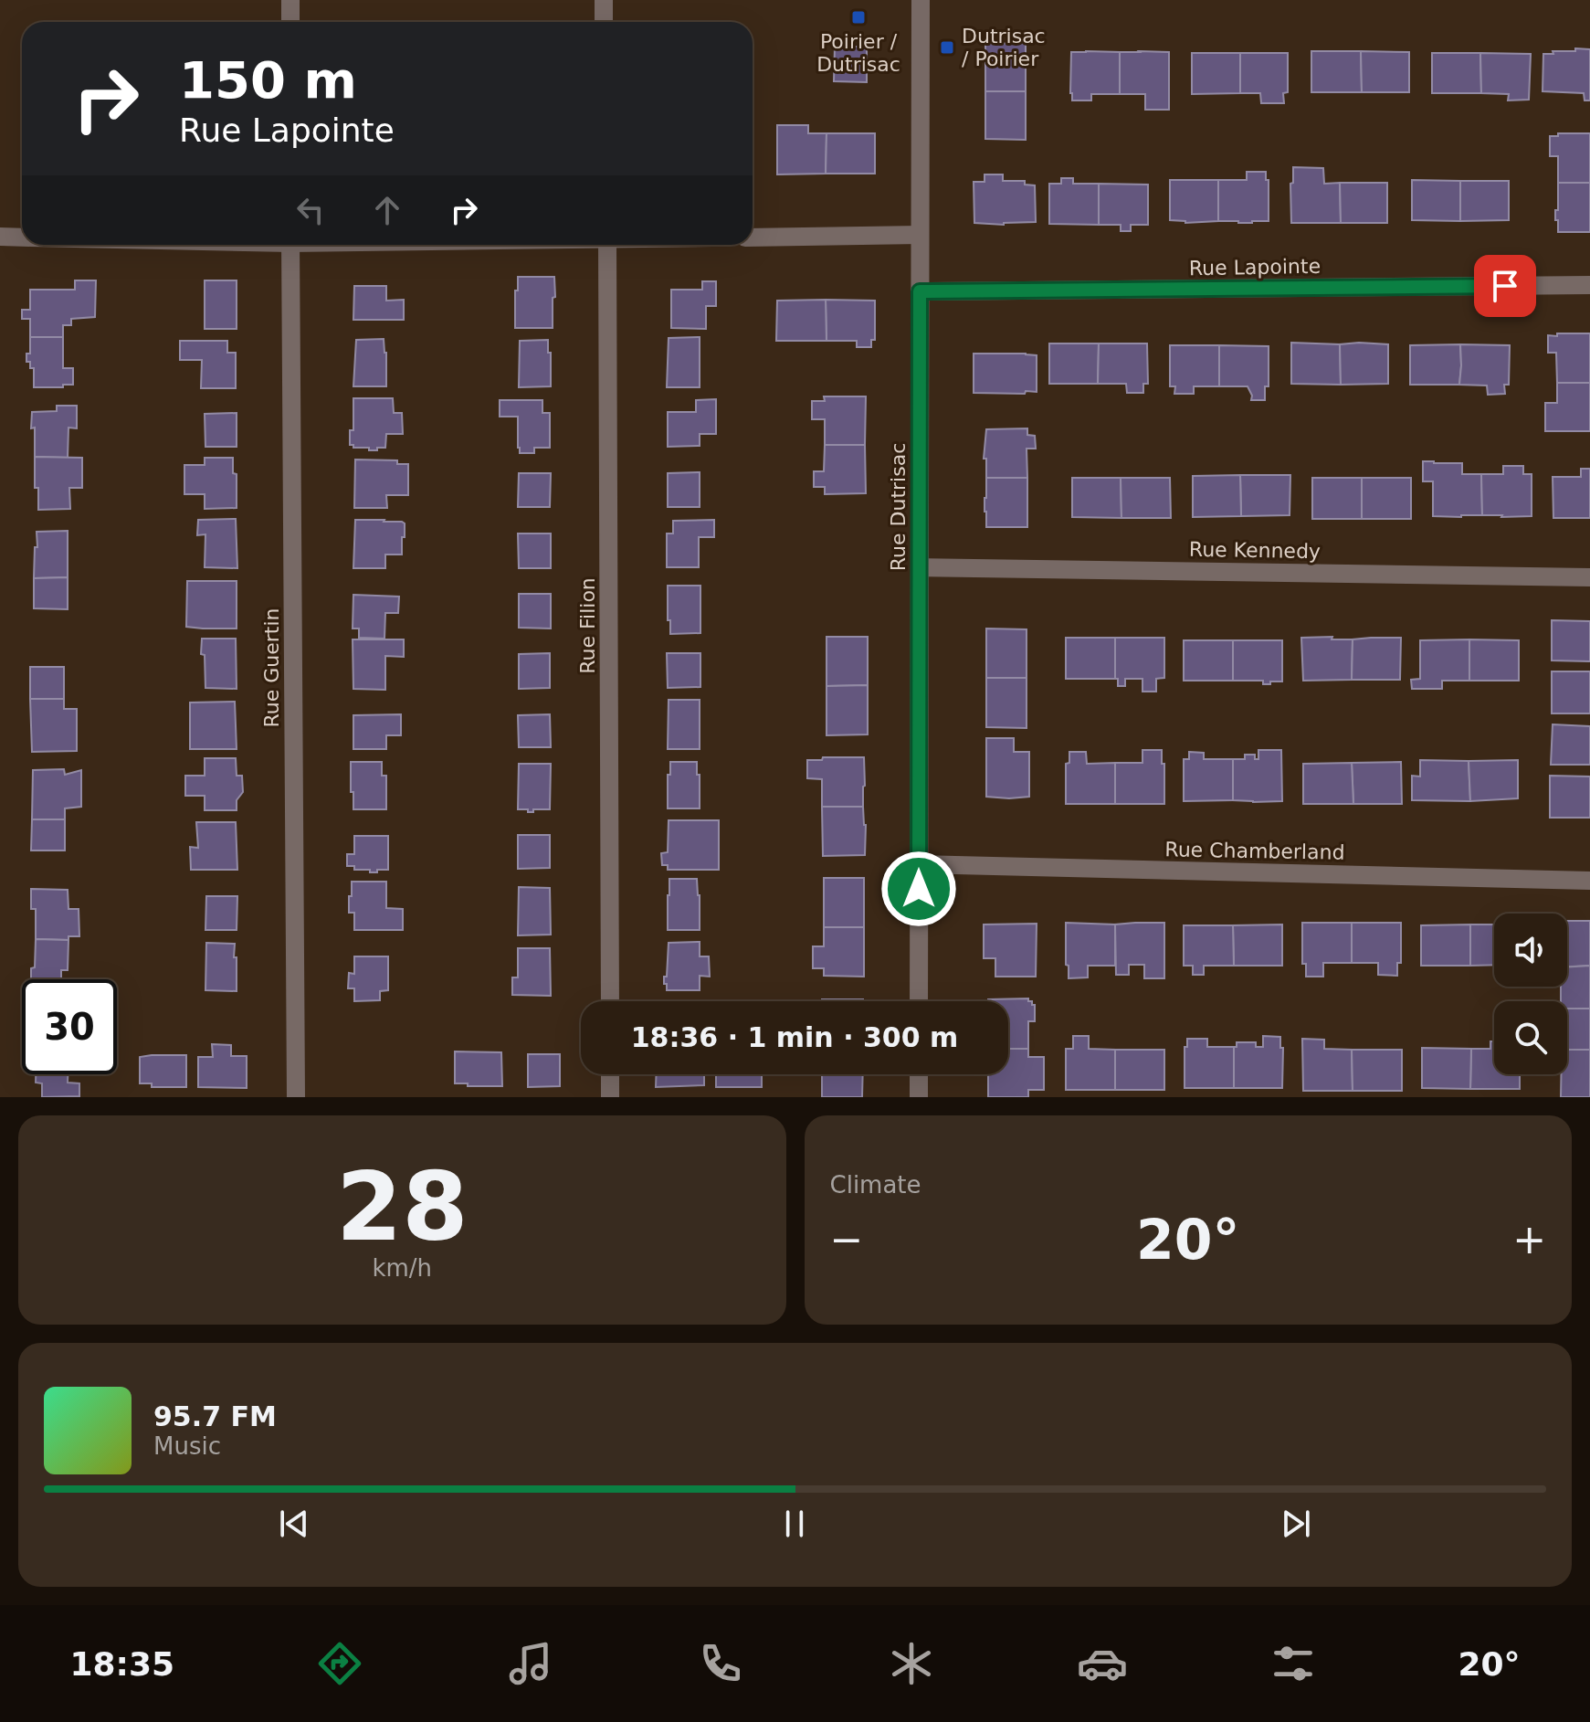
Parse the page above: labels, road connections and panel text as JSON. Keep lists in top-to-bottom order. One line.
{"streets":{"street":["Rue Lapointe","Rue Dutrisac","Rue Kennedy","Rue Filion","Rue Guertin","Rue Chamberland"]},"crossings":[["Rue Lapointe","Rue Dutrisac"],["Rue Dutrisac","Rue Kennedy"],["Rue Dutrisac","Rue Chamberland"]],"places":{"transit":["Poirier / Dutrisac","Dutrisac / Poirier"]},"page":{"turn":["150 m","Rue Lapointe"],"limit":"30","trip":"18:36 · 1 min · 300 m","tile":[["28","km/h"],"Climate"],"heat":["−","20°","+"],"song":["95.7 FM","Music"],"tabs":["18:35","20°"]}}
